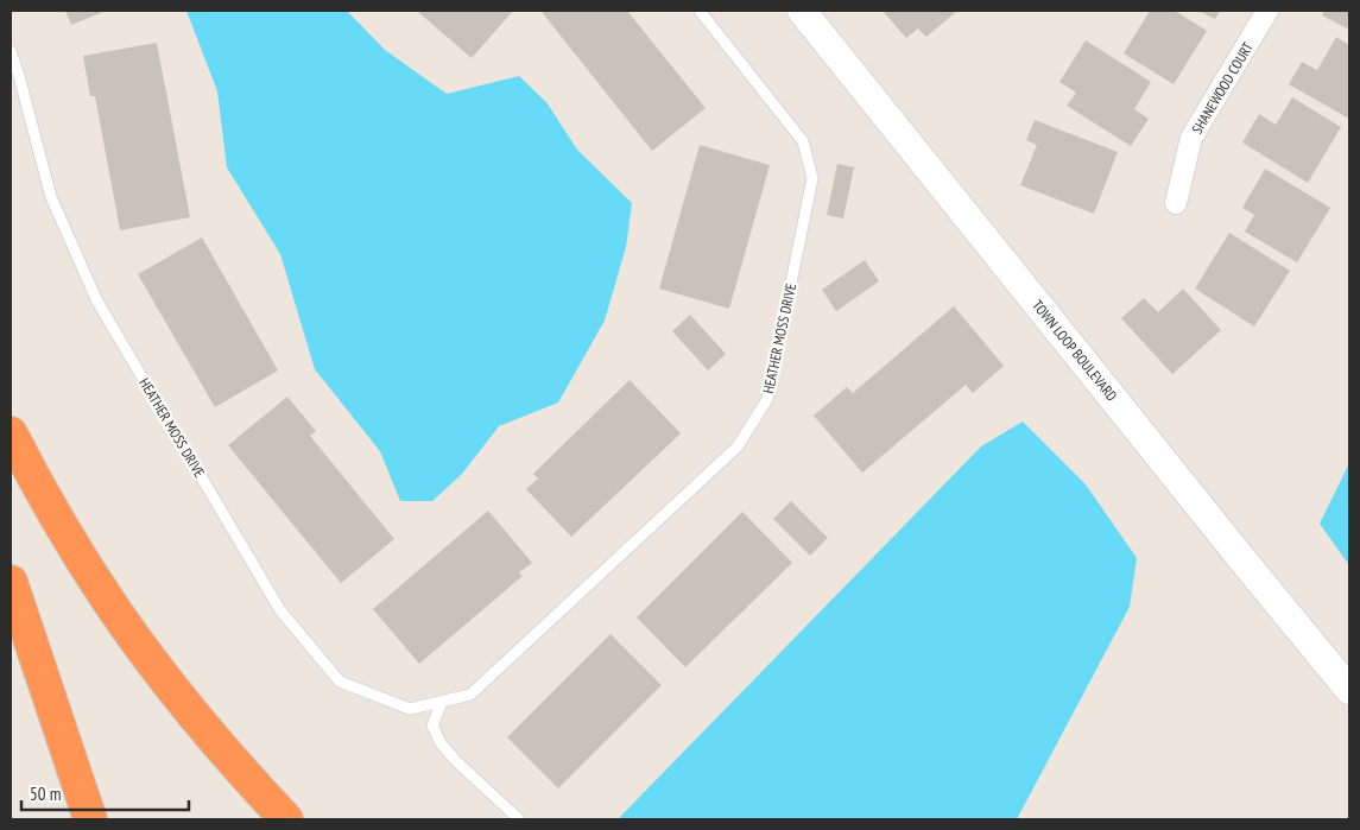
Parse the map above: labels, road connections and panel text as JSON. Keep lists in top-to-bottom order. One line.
{"streets":{"street":["SHANEWOOD COURT","TOWN LOOP BOULEVARD"],"lane":["HEATHER MOSS DRIVE"]},"scale_bar":"50 m"}
